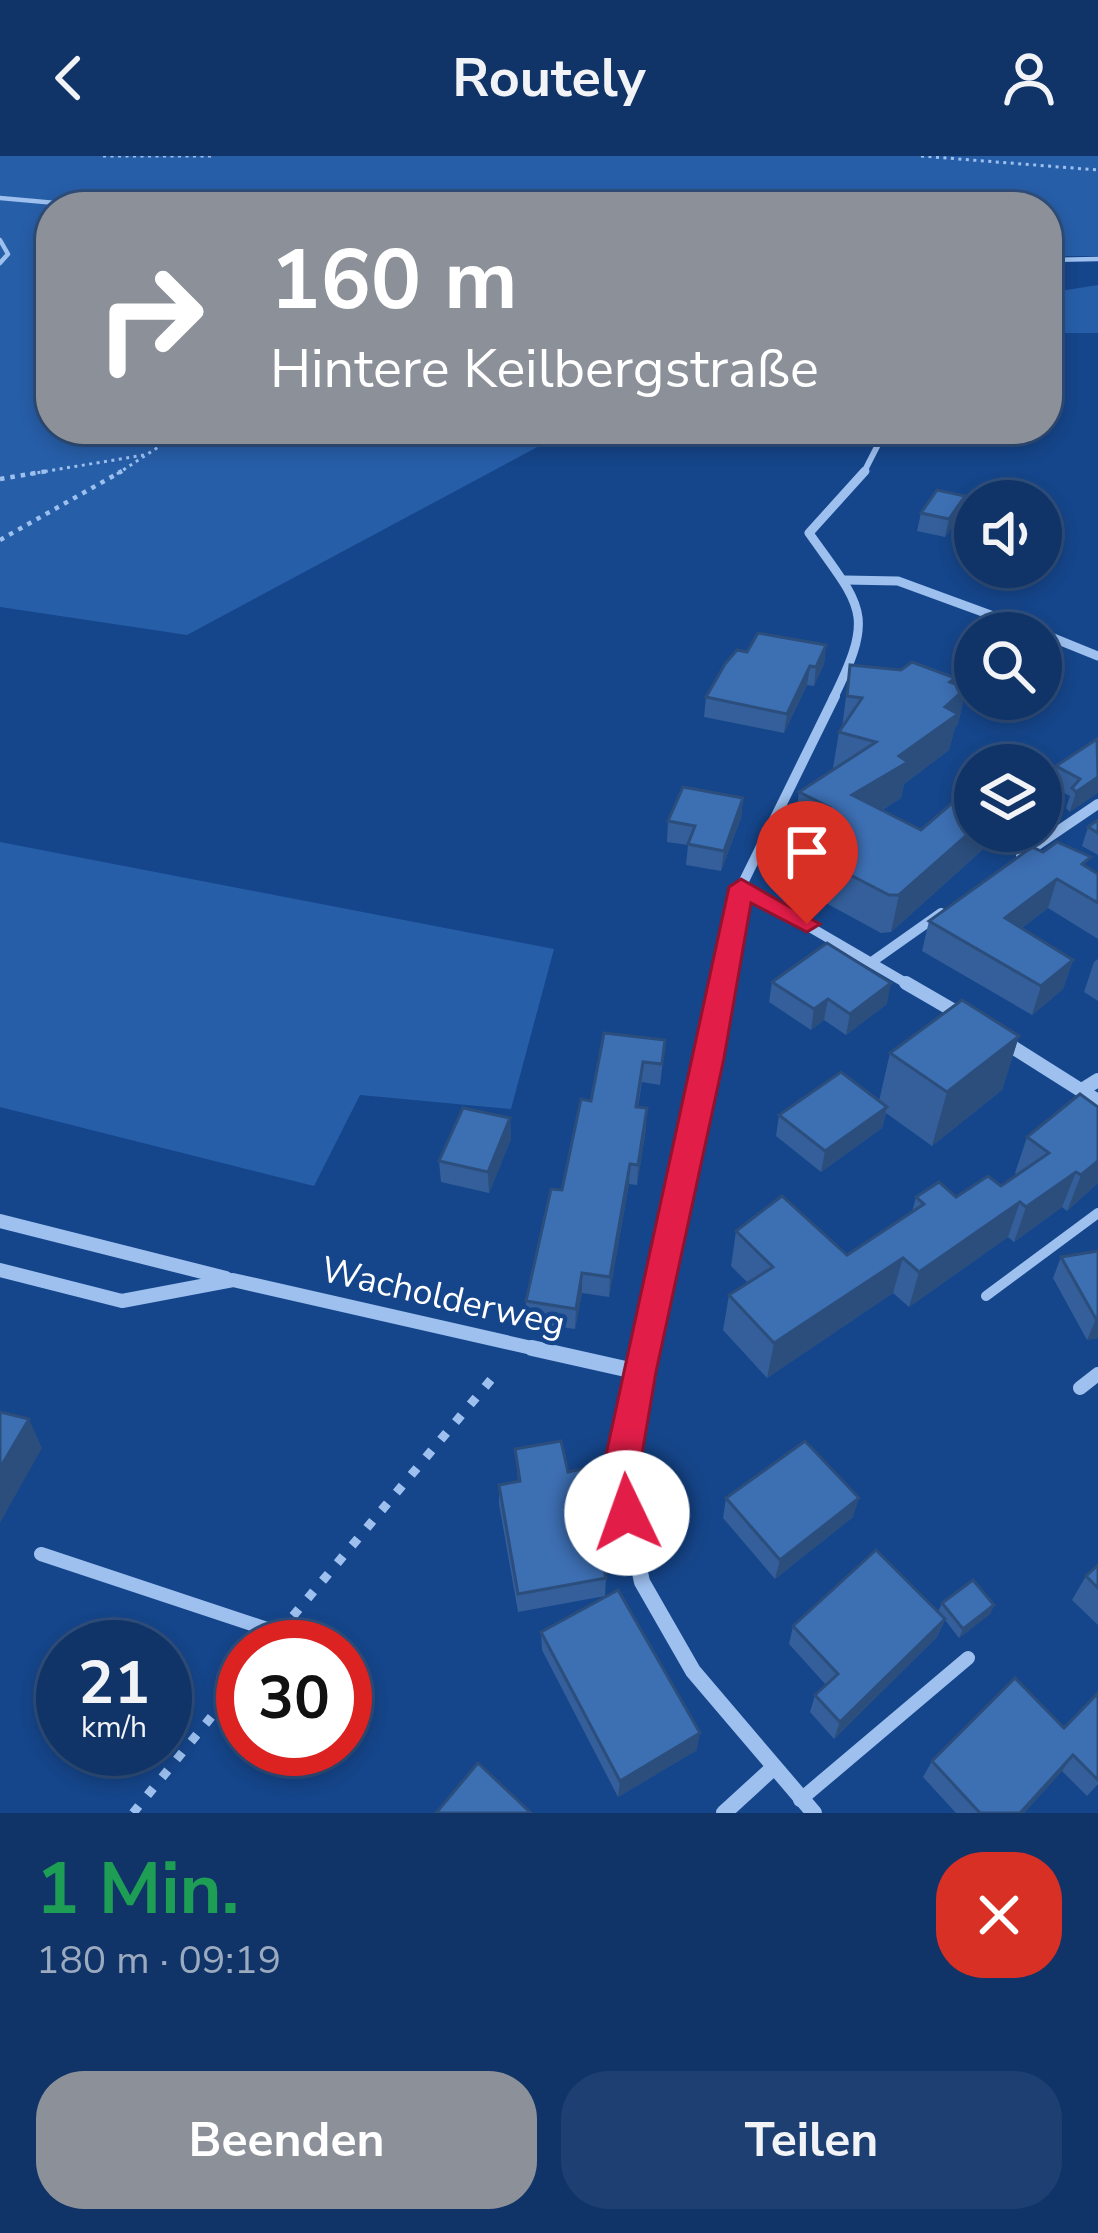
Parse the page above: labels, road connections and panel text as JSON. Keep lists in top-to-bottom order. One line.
{"streets":{"street":["Wacholderweg"]},"page":{"header":"Routely","turn":["160 m","Hintere Keilbergstraße"],"speed":"21 km/h","limit":"30","heading":["1 Min.","180 m · 09:19"],"buttons":["Beenden","Teilen"]}}
